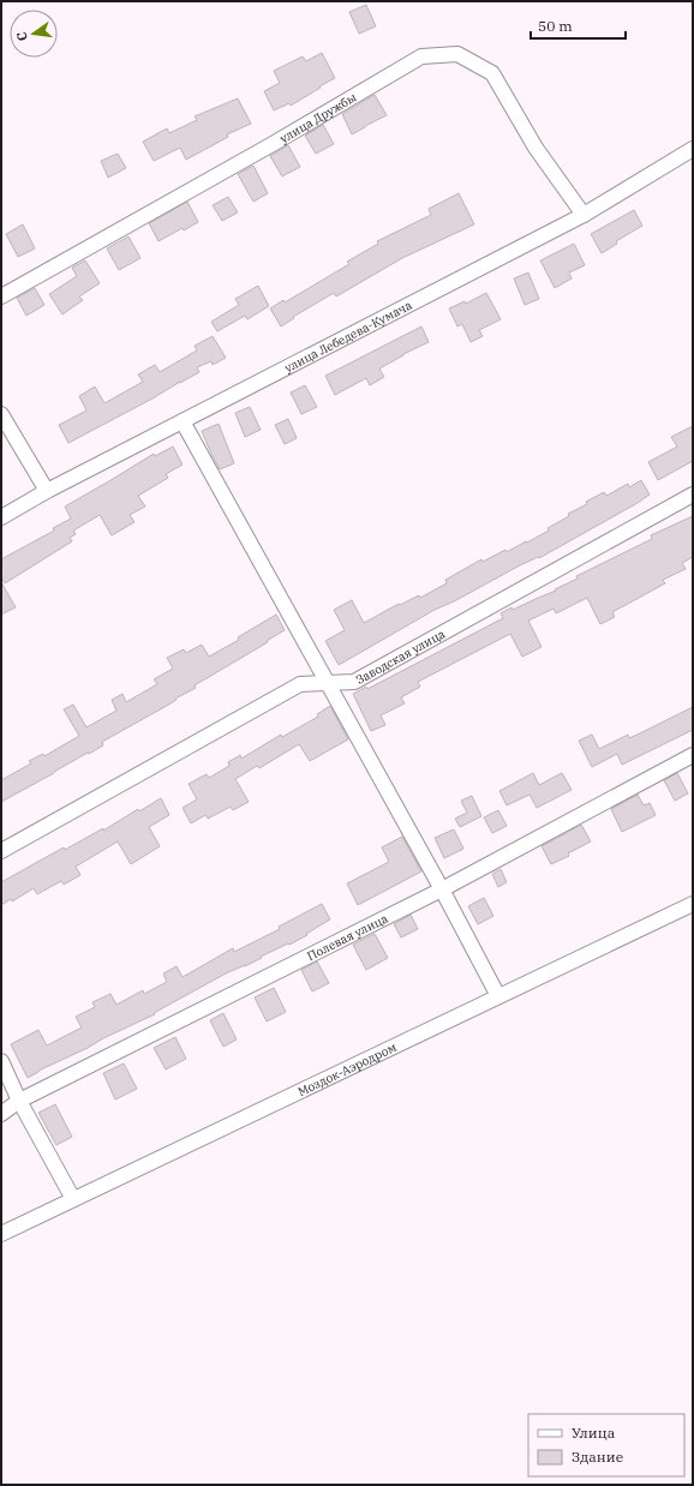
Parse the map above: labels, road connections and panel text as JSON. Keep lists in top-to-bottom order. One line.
{"streets":{"street":["улица Дружбы","улица Лебедева-Кумача","Заводская улица","Полевая улица","Моздок-Аэродром"]},"crossings":[["улица Дружбы","улица Лебедева-Кумача"]],"legend":["Улица","Здание"],"scale_bar":"50 m","north":"left"}
